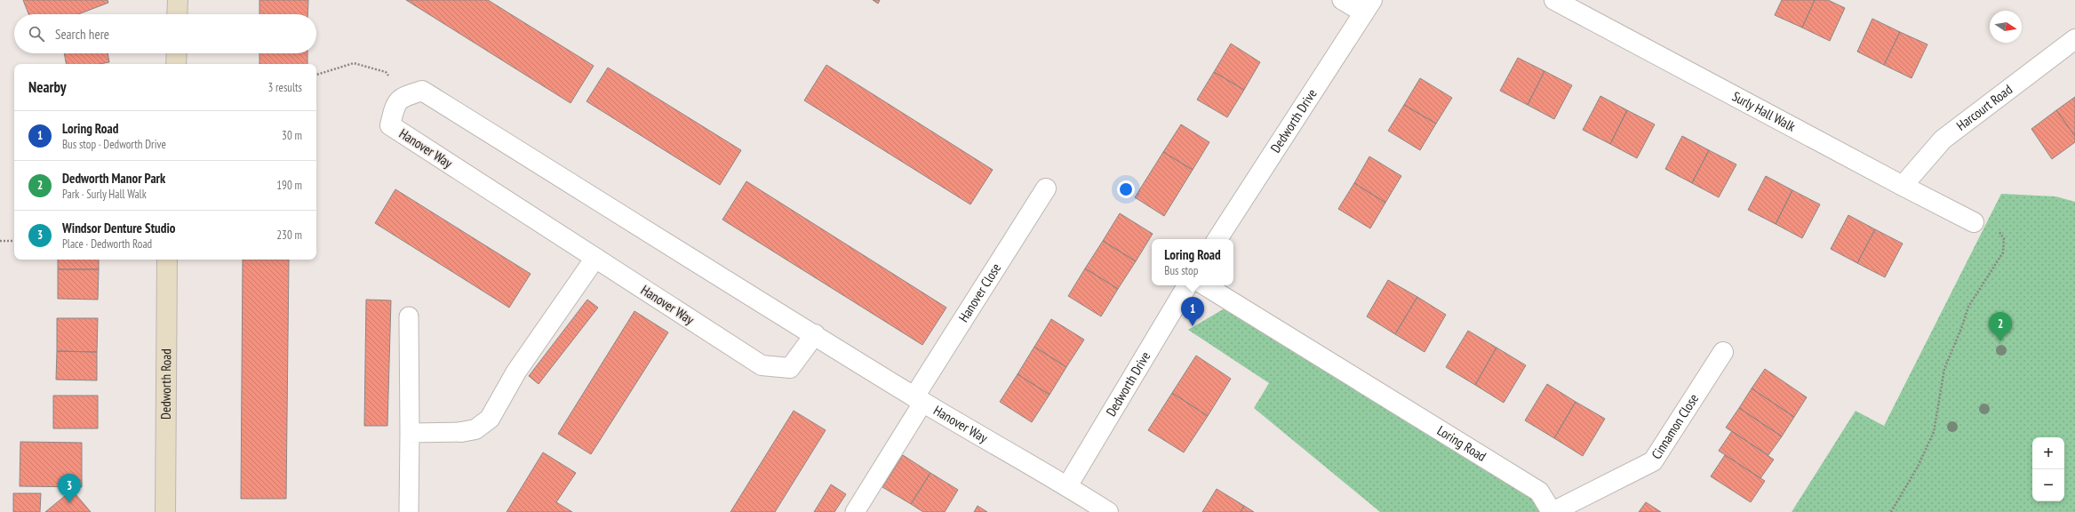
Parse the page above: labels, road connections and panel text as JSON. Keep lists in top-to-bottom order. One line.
{"streets":{"main road":["Dedworth Road"],"street":["Harcourt Road","Surly Hall Walk","Dedworth Drive","Hanover Way","Hanover Close","Cinnamon Close","Loring Road"]},"crossings":[["Harcourt Road","Surly Hall Walk"],["Dedworth Drive","Hanover Way"],["Hanover Way","Hanover Close"],["Cinnamon Close","Loring Road"]],"north":"right","page":{"search":"Search here","heading":["Nearby","3 results"],"list":[{"mark":"1","name":"Loring Road","note":"Bus stop · Dedworth Drive","value":"30 m"},{"mark":"2","name":"Dedworth Manor Park","note":"Park · Surly Hall Walk","value":"190 m"},{"mark":"3","name":"Windsor Denture Studio","note":"Place · Dedworth Road","value":"230 m"}],"popup":["Loring Road","Bus stop"],"pins":["1","2","3"],"map_buttons":["+","−"]}}
